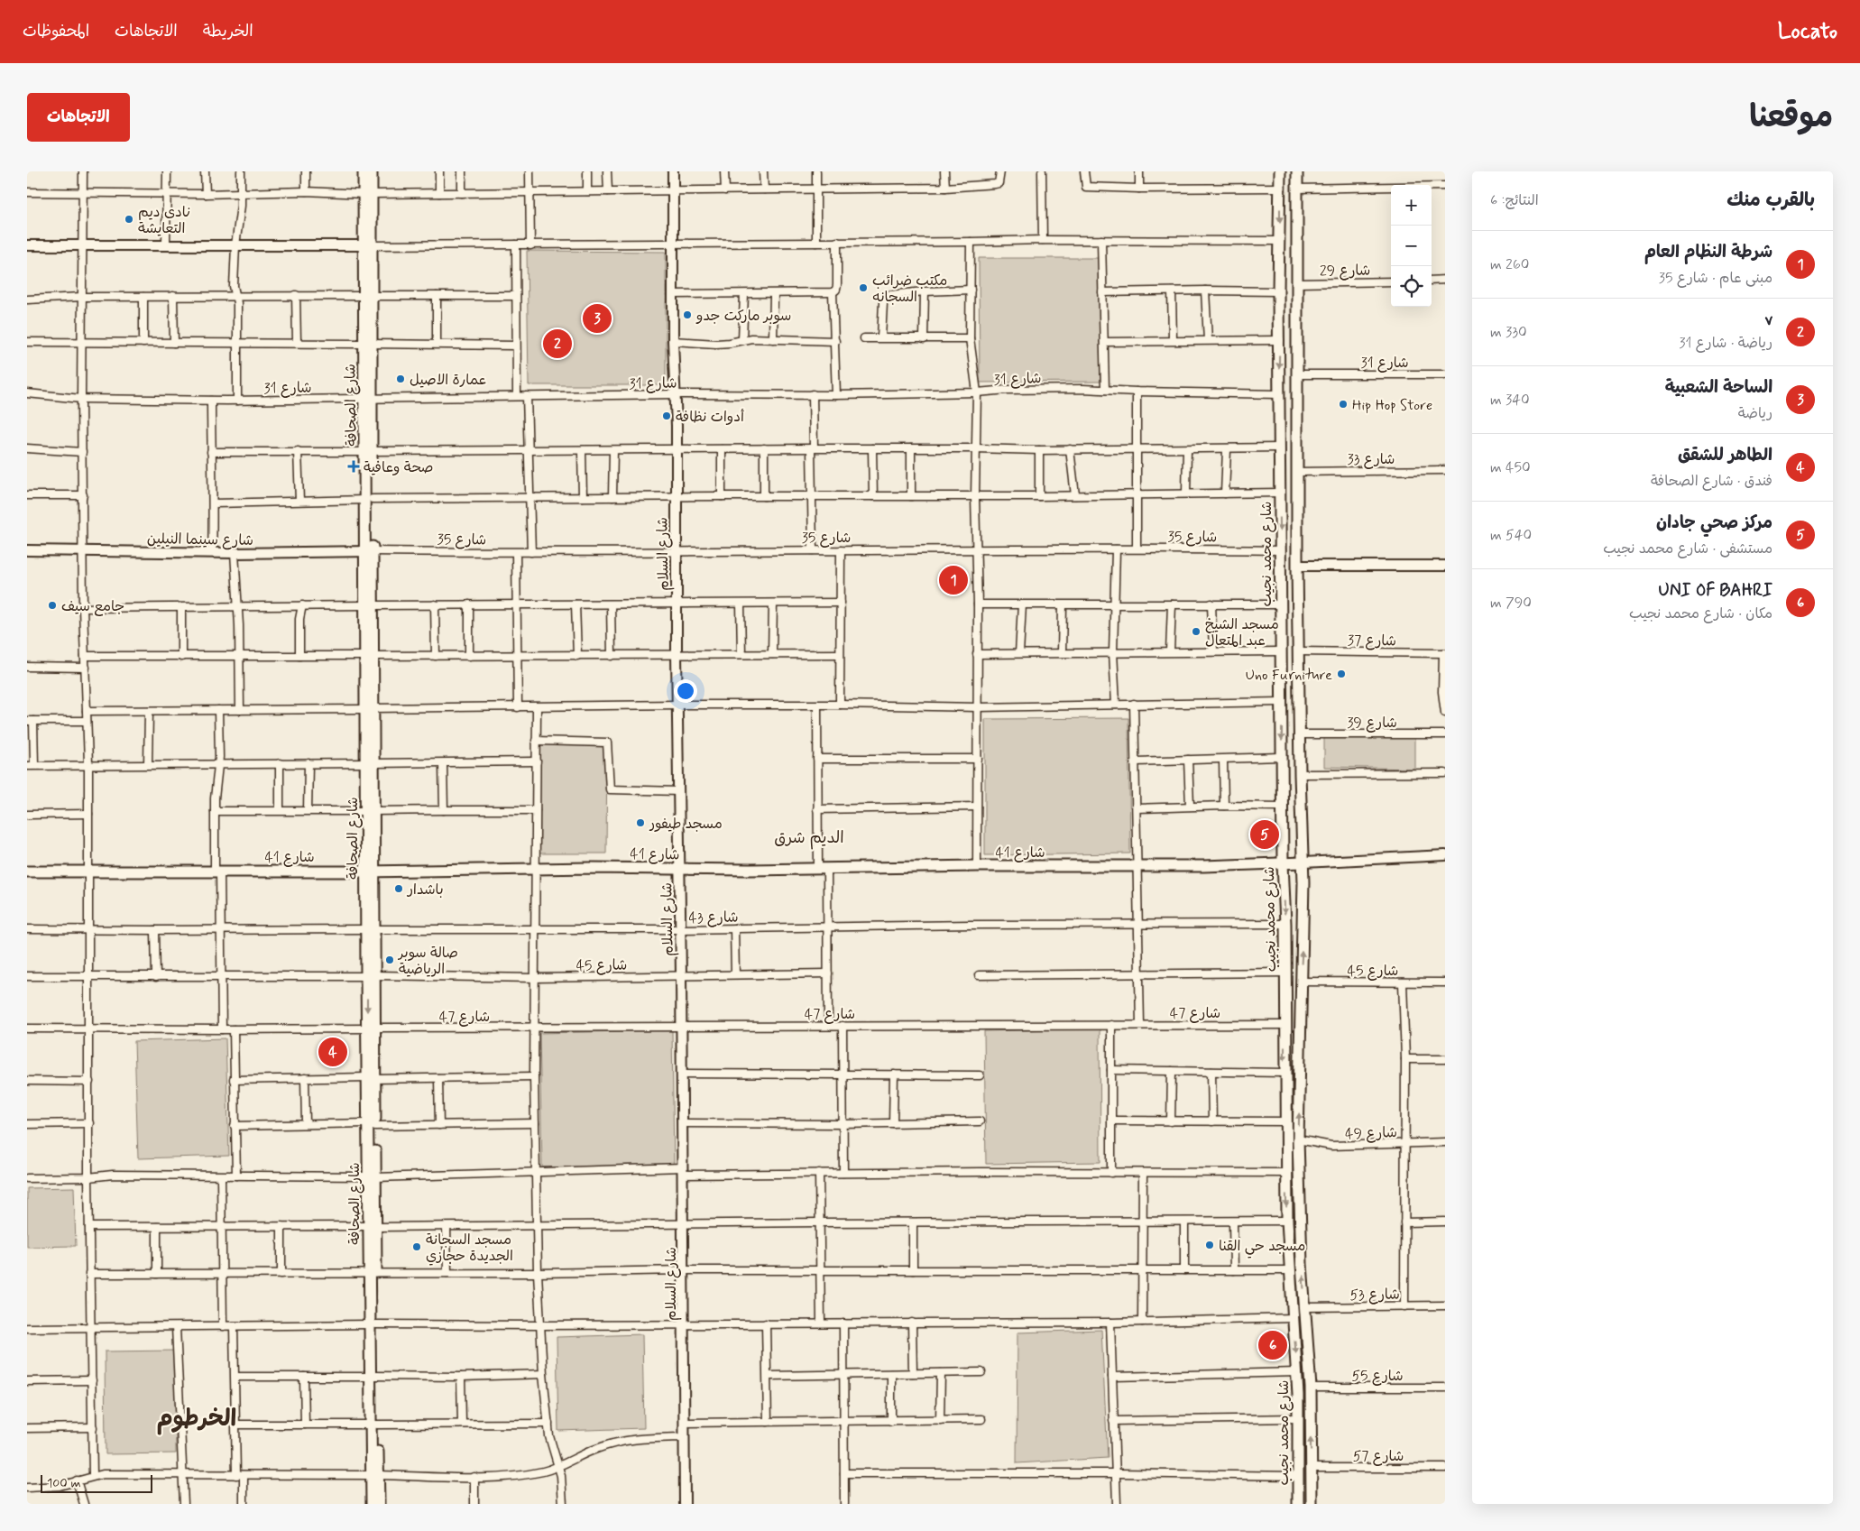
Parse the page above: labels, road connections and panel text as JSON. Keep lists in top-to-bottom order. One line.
{"streets":{"main road":["شارع الصحافة","شارع محمد نجيب","شارع 41"],"street":["شارع 29","شارع 31","شارع 33","شارع 35","شارع سينما النيلين","شارع السلام","شارع 37","شارع 39","شارع 43","شارع 45","شارع 47","شارع 49","شارع 53","شارع 55","شارع 57"]},"crossings":[["شارع 29","شارع محمد نجيب"],["شارع 31","شارع الصحافة"],["شارع 31","شارع السلام"],["شارع 31","شارع محمد نجيب"],["شارع الصحافة","شارع 35"],["شارع الصحافة","شارع سينما النيلين"],["شارع الصحافة","شارع 41"],["شارع الصحافة","شارع 43"],["شارع الصحافة","شارع 45"],["شارع الصحافة","شارع 47"],["شارع 33","شارع محمد نجيب"],["شارع 35","شارع سينما النيلين"],["شارع 35","شارع السلام"],["شارع 35","شارع محمد نجيب"],["شارع السلام","شارع 41"],["شارع السلام","شارع 43"],["شارع السلام","شارع 45"],["شارع السلام","شارع 47"],["شارع محمد نجيب","شارع 37"],["شارع محمد نجيب","شارع 39"],["شارع محمد نجيب","شارع 41"],["شارع محمد نجيب","شارع 43"],["شارع محمد نجيب","شارع 45"],["شارع محمد نجيب","شارع 47"],["شارع محمد نجيب","شارع 49"],["شارع محمد نجيب","شارع 53"],["شارع محمد نجيب","شارع 55"],["شارع محمد نجيب","شارع 57"]],"districts":["الديم شرق","الخرطوم"],"places":{"other":["نادى ديم التعايشة","مكتب ضرائب السجانه","سوبر ماركت جدو","عمارة الاصيل","Hip Hop Store","أدوات نظافة","جامع سيف","مسجد الشيخ عبد المتعال","Uno Furniture","مسجد طيفور","باشدار","صالة سوبر الرياضية","مسجد حي القنا","مسجد السجانة الجديدة حجازي"],"health":["صحة وعافية"]},"scale_bar":"100 m","page":{"header":"Locato","nav":["الخريطة","الاتجاهات","المحفوظات"],"title":"موقعنا","buttons":"الاتجاهات","heading":["بالقرب منك","النتائج: 6"],"map_buttons":["+","−"],"list":[{"mark":"1","name":"شرطة النظام العام","note":"مبنى عام · شارع 35","value":"260 m"},{"mark":"2","name":"v","note":"رياضة · شارع 31","value":"330 m"},{"mark":"3","name":"الساحة الشعبية","note":"رياضة","value":"340 m"},{"mark":"4","name":"الطاهر للشقق","note":"فندق · شارع الصحافة","value":"450 m"},{"mark":"5","name":"مركز صحي جادان","note":"مستشفى · شارع محمد نجيب","value":"540 m"},{"mark":"6","name":"UNI OF BAHRI","note":"مكان · شارع محمد نجيب","value":"790 m"}],"pins":["3","2","1","5","4","6"],"scale":"100 m"}}
